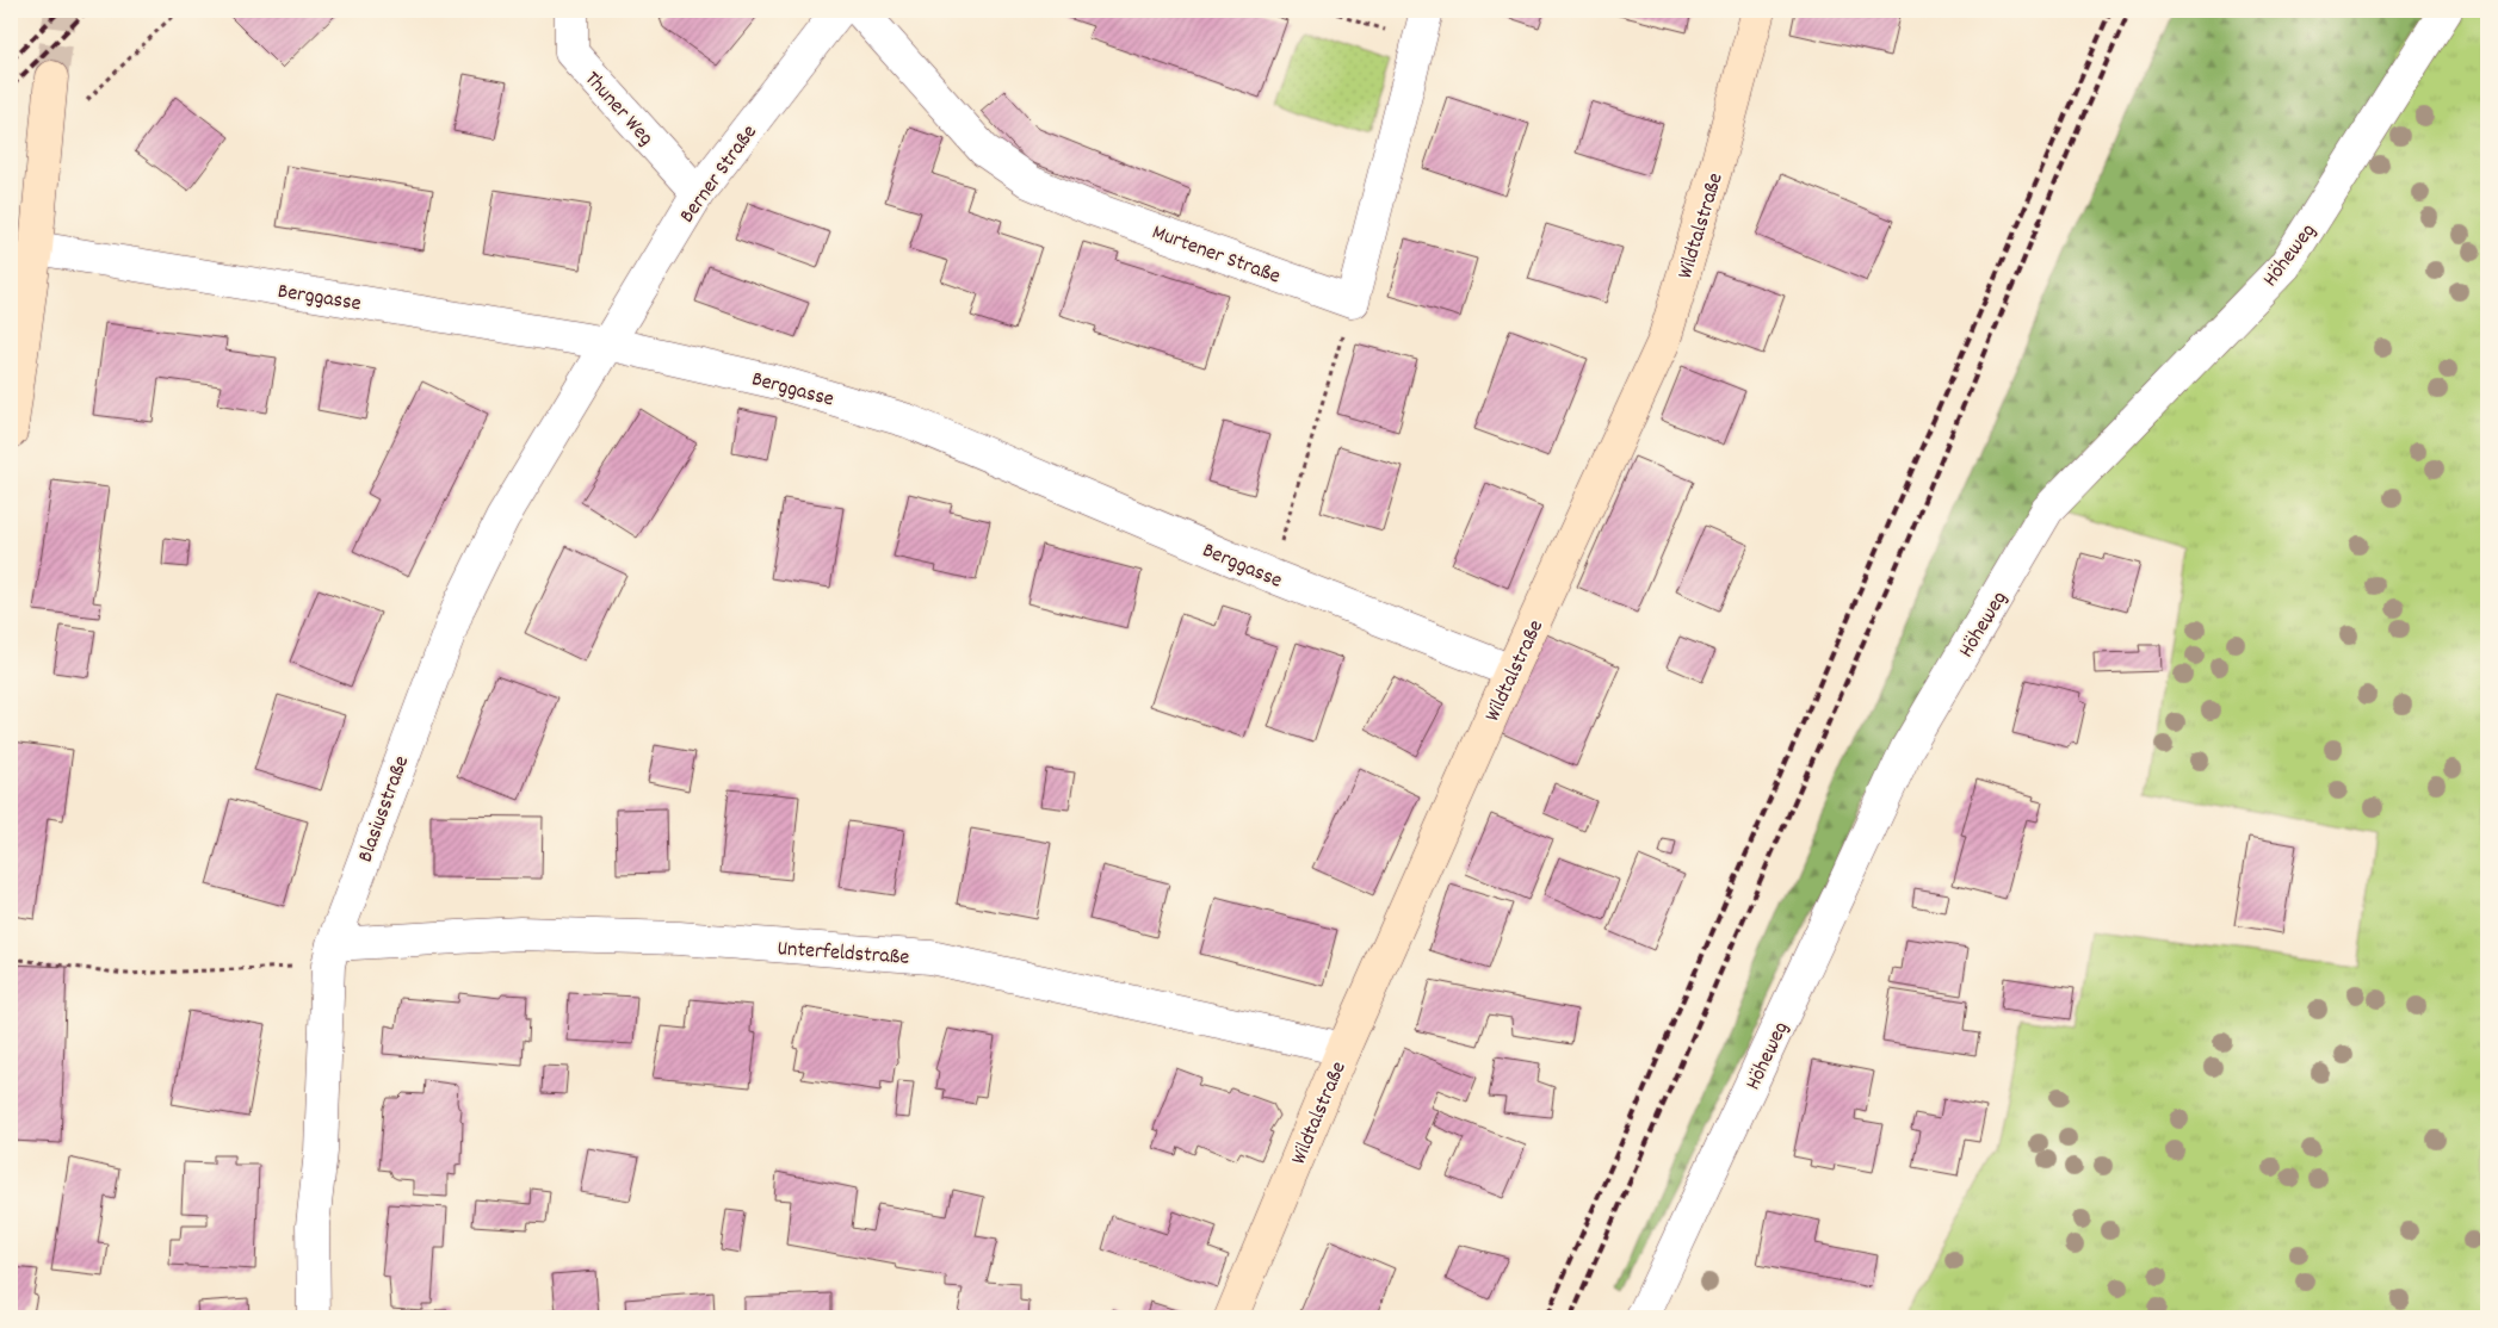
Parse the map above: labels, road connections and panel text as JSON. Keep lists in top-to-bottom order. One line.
{"streets":{"street":["Thuner Weg","Berner Straße","Wildtalstraße","Murtener Straße","Höheweg","Berggasse","Blasiusstraße","Unterfeldstraße"]},"crossings":[["Thuner Weg","Berner Straße"],["Berner Straße","Berggasse"],["Berner Straße","Blasiusstraße"],["Wildtalstraße","Berggasse"],["Wildtalstraße","Unterfeldstraße"],["Berggasse","Blasiusstraße"],["Blasiusstraße","Unterfeldstraße"]]}
